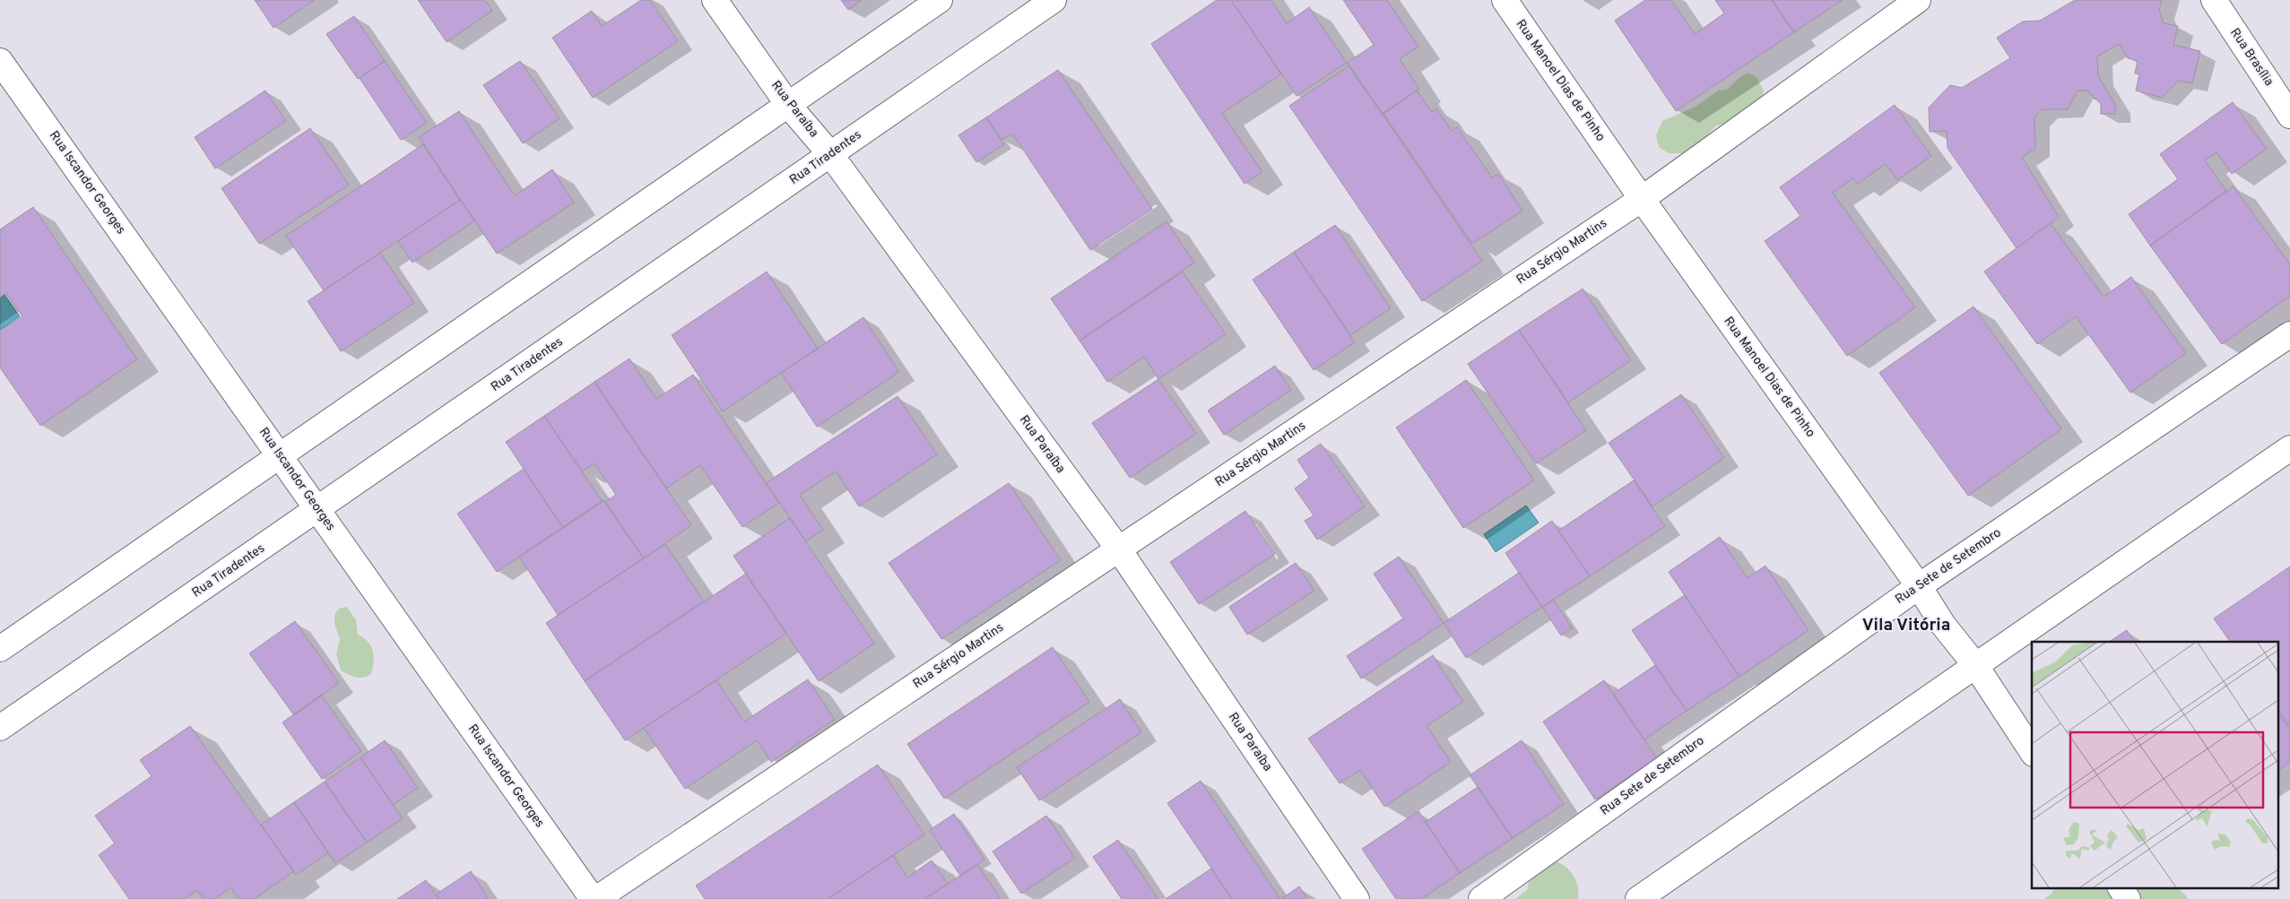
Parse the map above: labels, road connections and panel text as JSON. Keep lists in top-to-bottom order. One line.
{"streets":{"street":["Rua Brasília","Rua Manoel Dias de Pinho","Rua Paraíba","Rua Tiradentes","Rua Iscandor Georges","Rua Sérgio Martins","Rua Sete de Setembro"]},"crossings":[["Rua Manoel Dias de Pinho","Rua Sérgio Martins"],["Rua Manoel Dias de Pinho","Rua Sete de Setembro"],["Rua Paraíba","Rua Tiradentes"],["Rua Paraíba","Rua Sérgio Martins"],["Rua Tiradentes","Rua Iscandor Georges"]],"districts":["Vila Vitória"]}
